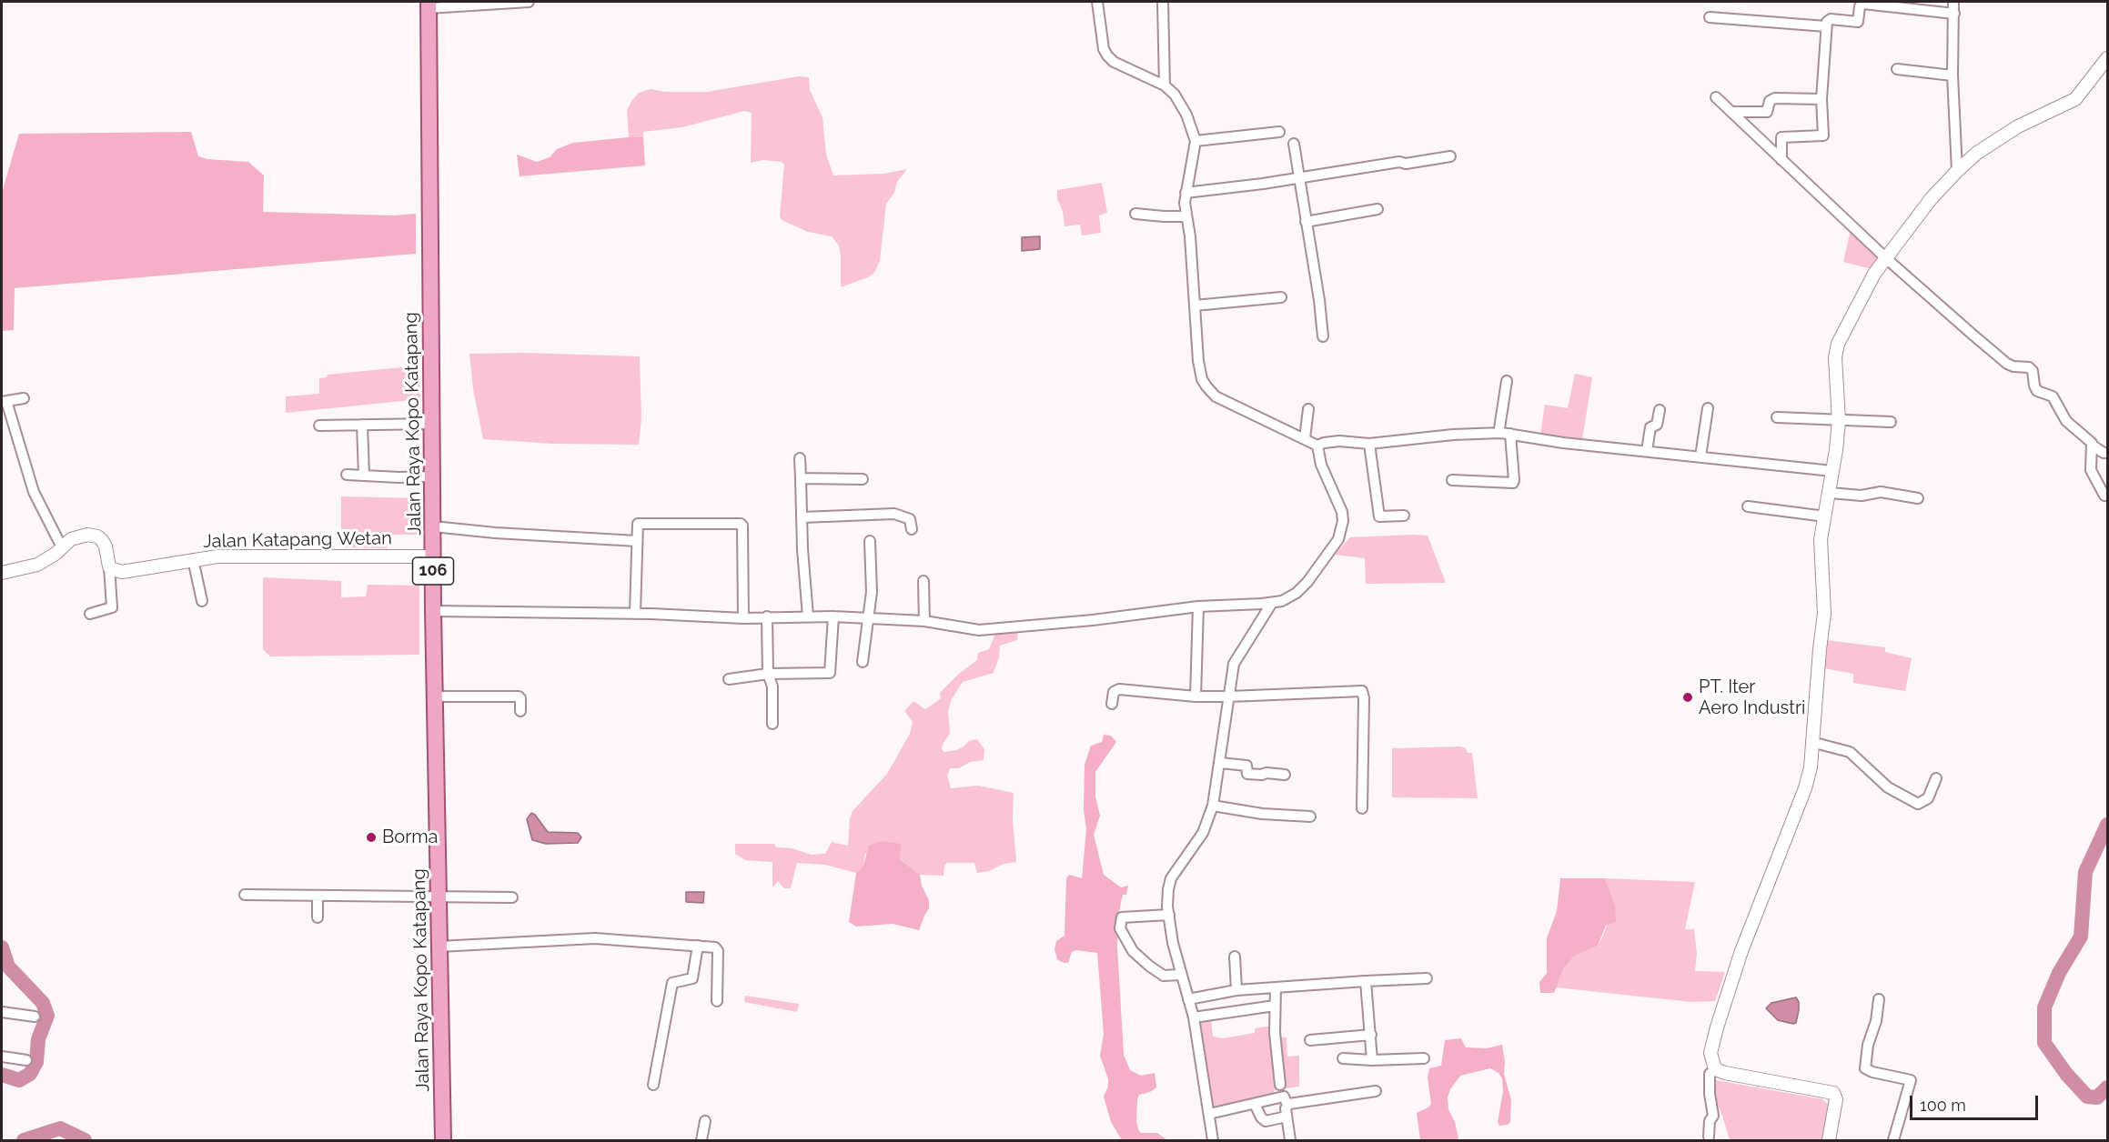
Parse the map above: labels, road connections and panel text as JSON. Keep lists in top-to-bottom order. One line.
{"streets":{"main road":["Jalan Raya Kopo Katapang","106"],"street":["Jalan Katapang Wetan"]},"crossings":[["Jalan Raya Kopo Katapang","Jalan Katapang Wetan"]],"places":["PT. Iter Aero Industri","Borma"],"scale_bar":"100 m"}
